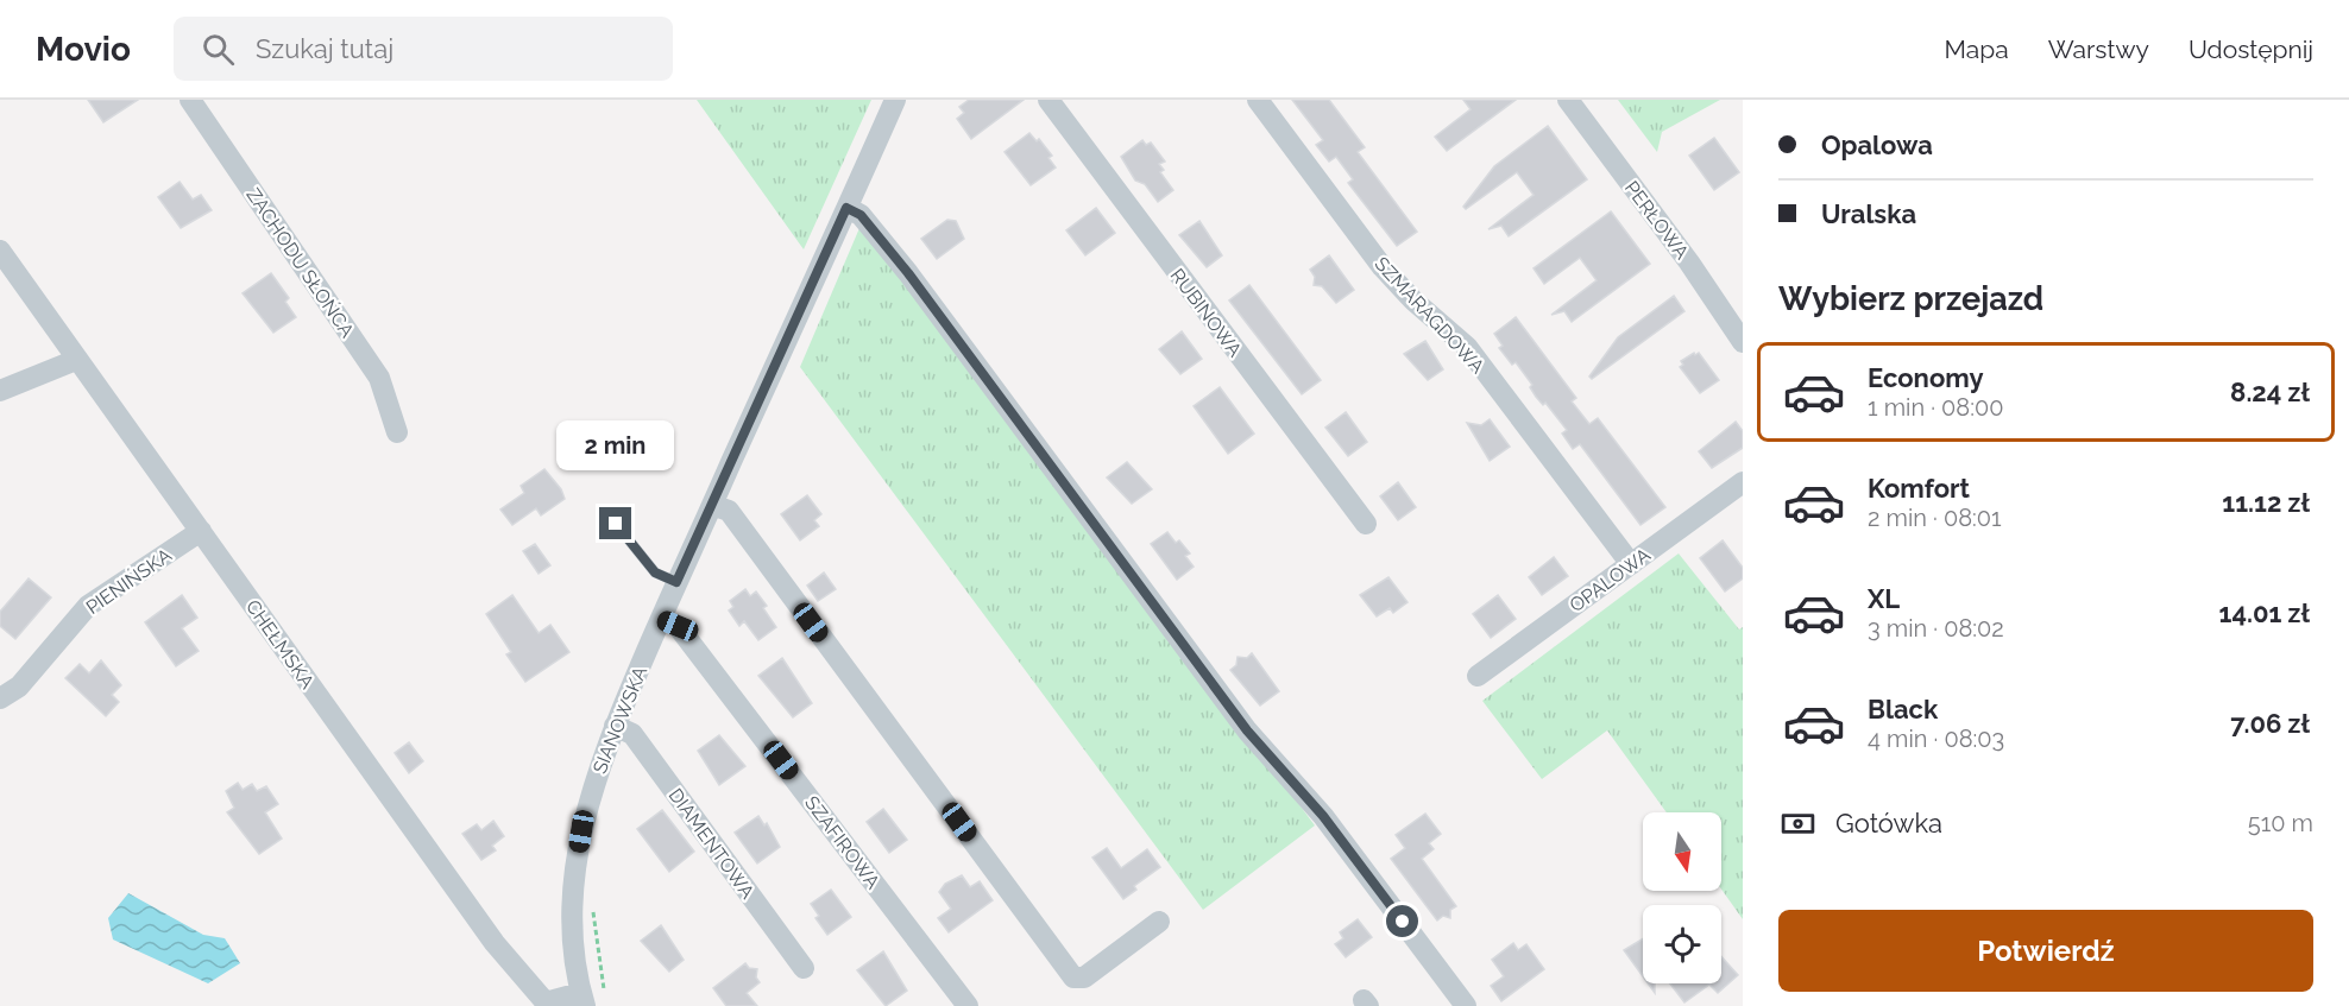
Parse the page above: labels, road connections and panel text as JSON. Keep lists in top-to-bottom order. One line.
{"streets":{"street":["PERŁOWA","ZACHODU SŁOŃCA","RUBINOWA","SZMARAGDOWA","OPALOWA","PIENIŃSKA","CHEŁMSKA","SIANOWSKA","SZAFIROWA","DIAMENTOWA"]},"crossings":[["SZMARAGDOWA","OPALOWA"],["PIENIŃSKA","CHEŁMSKA"],["CHEŁMSKA","SIANOWSKA"],["SIANOWSKA","SZAFIROWA"],["SIANOWSKA","DIAMENTOWA"]],"north":"bottom","page":{"header":"Movio","search":"Szukaj tutaj","nav":["Mapa","Warstwy","Udostępnij"],"banner":["Opalowa","Uralska"],"heading":"Wybierz przejazd","list":[{"name":"Economy","note":"1 min · 08:00","value":"8.24 zł"},{"name":"Komfort","note":"2 min · 08:01","value":"11.12 zł"},{"name":"XL","note":"3 min · 08:02","value":"14.01 zł"},{"name":"Black","note":"4 min · 08:03","value":"7.06 zł"}],"bubble":"2 min","pay":["Gotówka","510 m"],"buttons":"Potwierdź"}}
